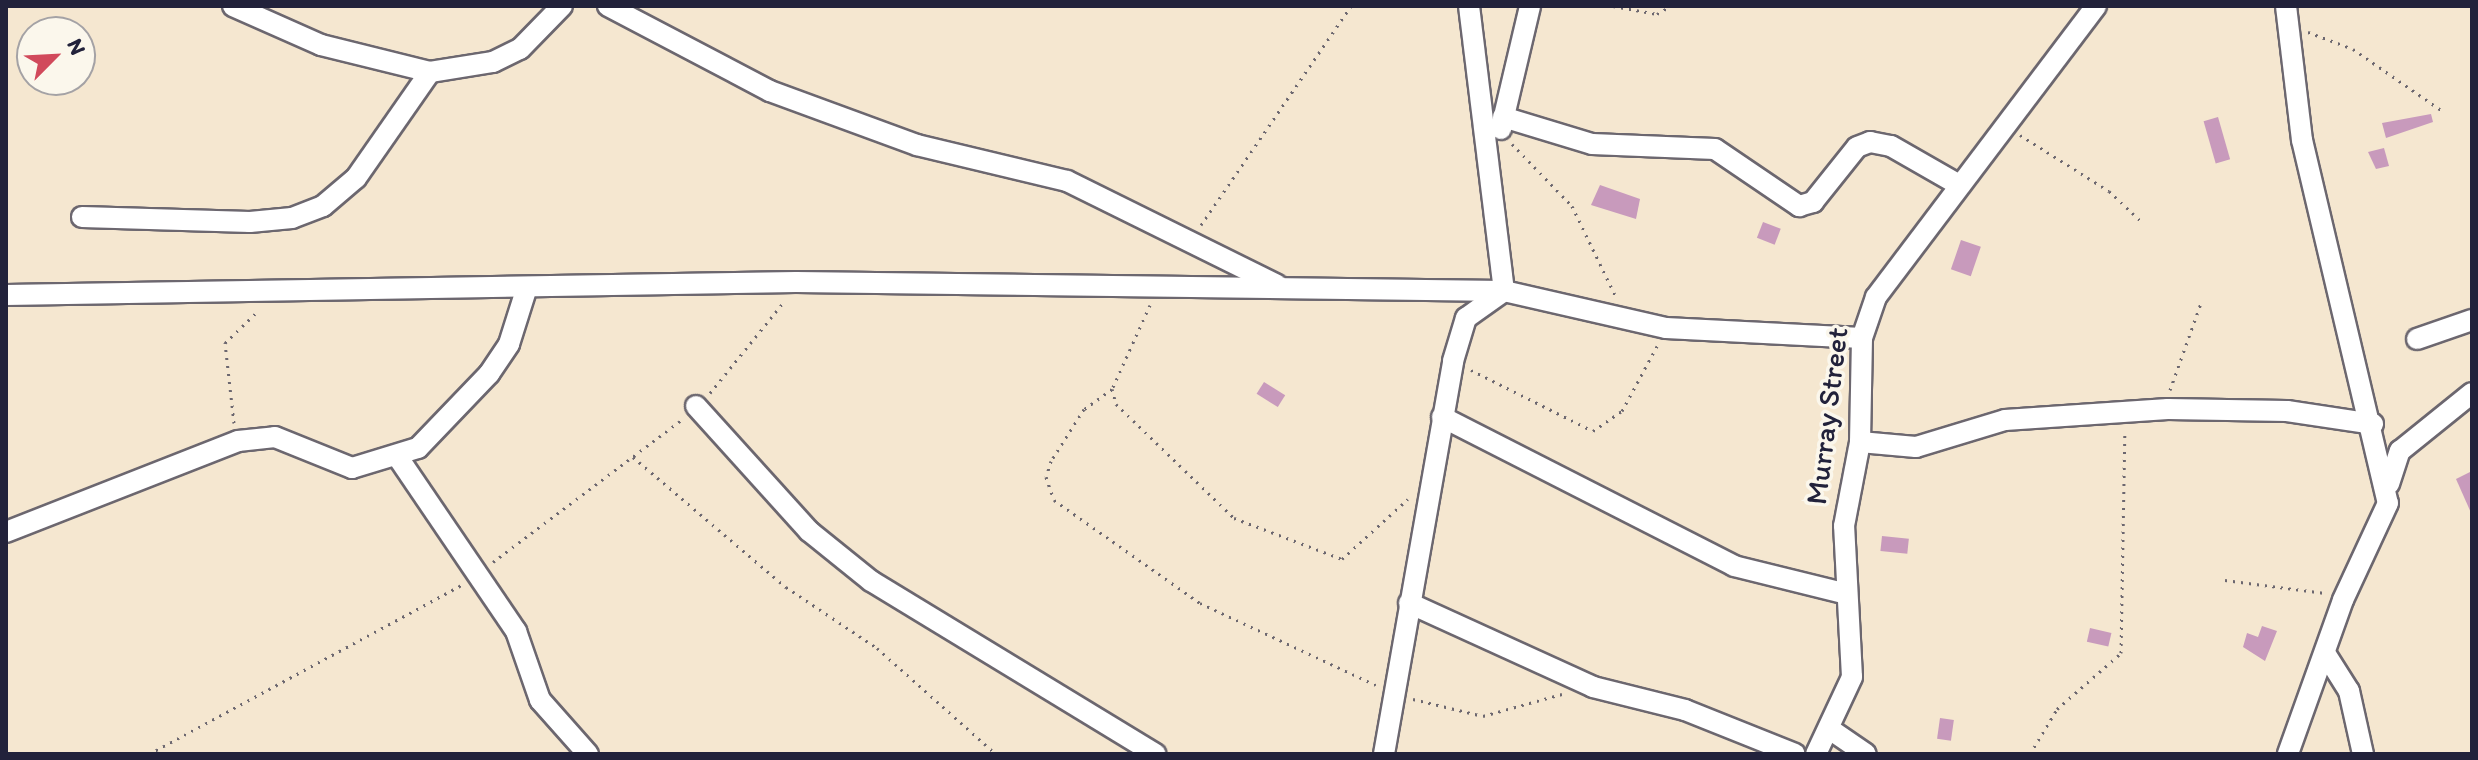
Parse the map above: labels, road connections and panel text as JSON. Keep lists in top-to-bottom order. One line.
{"streets":{"street":["Murray Street"]},"north":"top right"}
